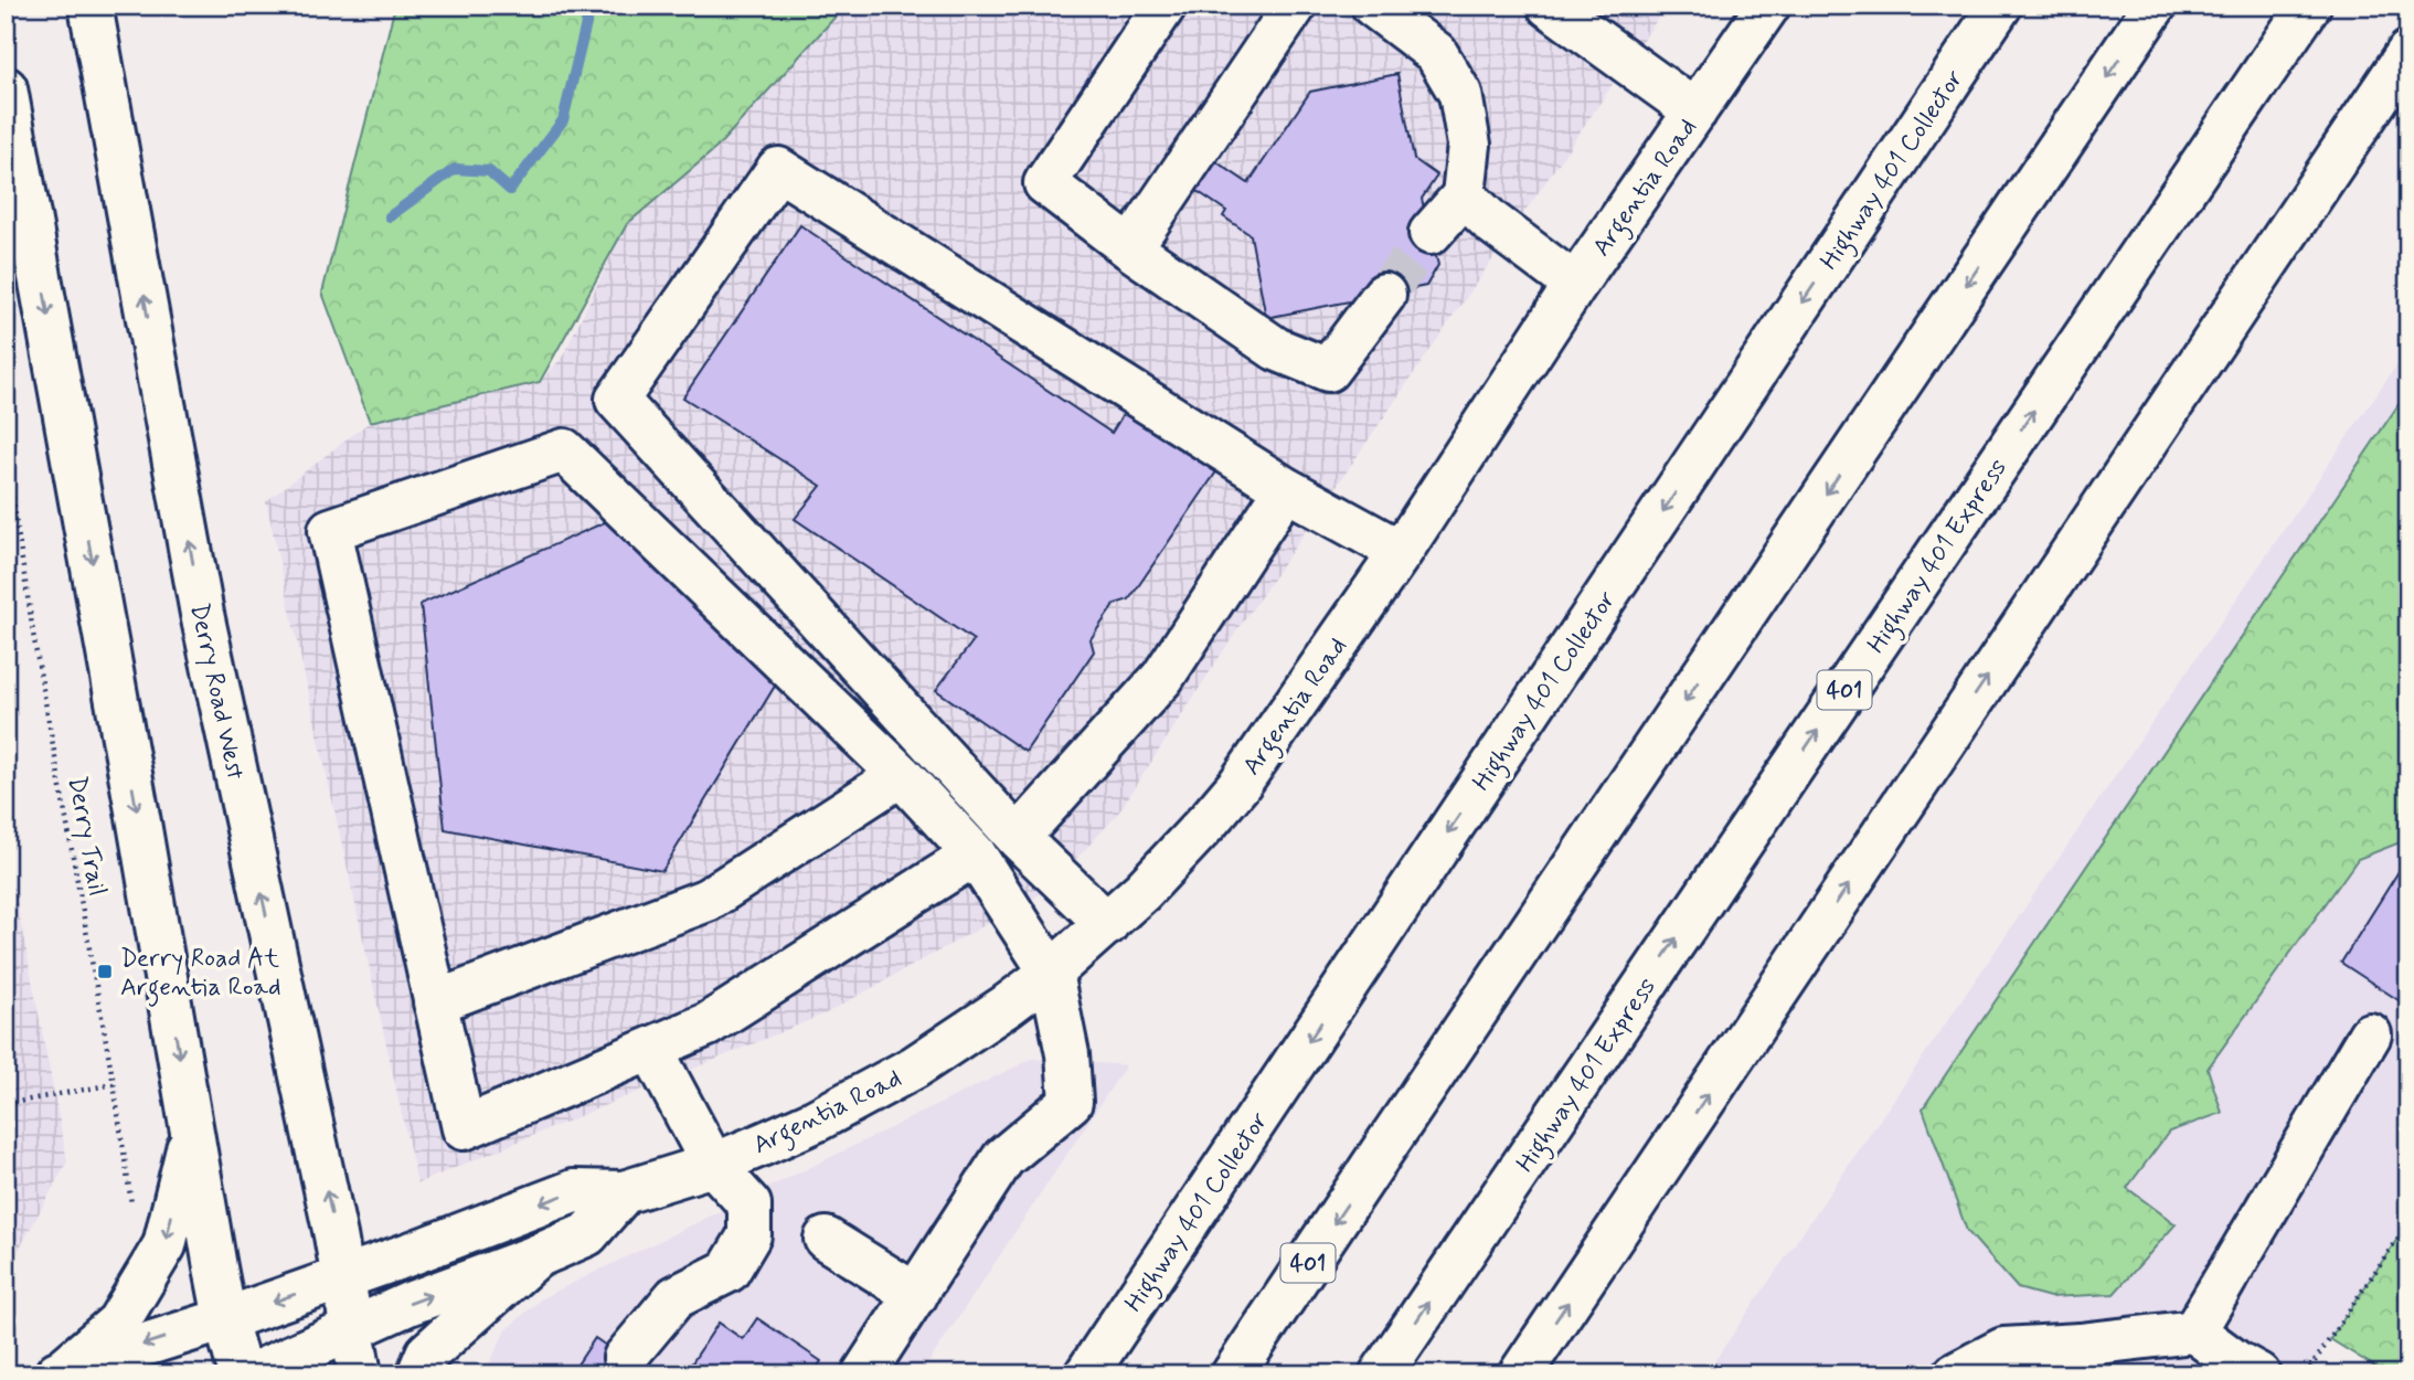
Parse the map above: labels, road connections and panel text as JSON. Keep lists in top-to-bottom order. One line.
{"streets":{"main road":["Highway 401 Collector","Argentia Road","Highway 401 Express","401","Derry Road West"],"path":["Derry Trail"]},"crossings":[["Argentia Road","Derry Road West"]],"places":{"transit":["Derry Road At Argentia Road"]}}
